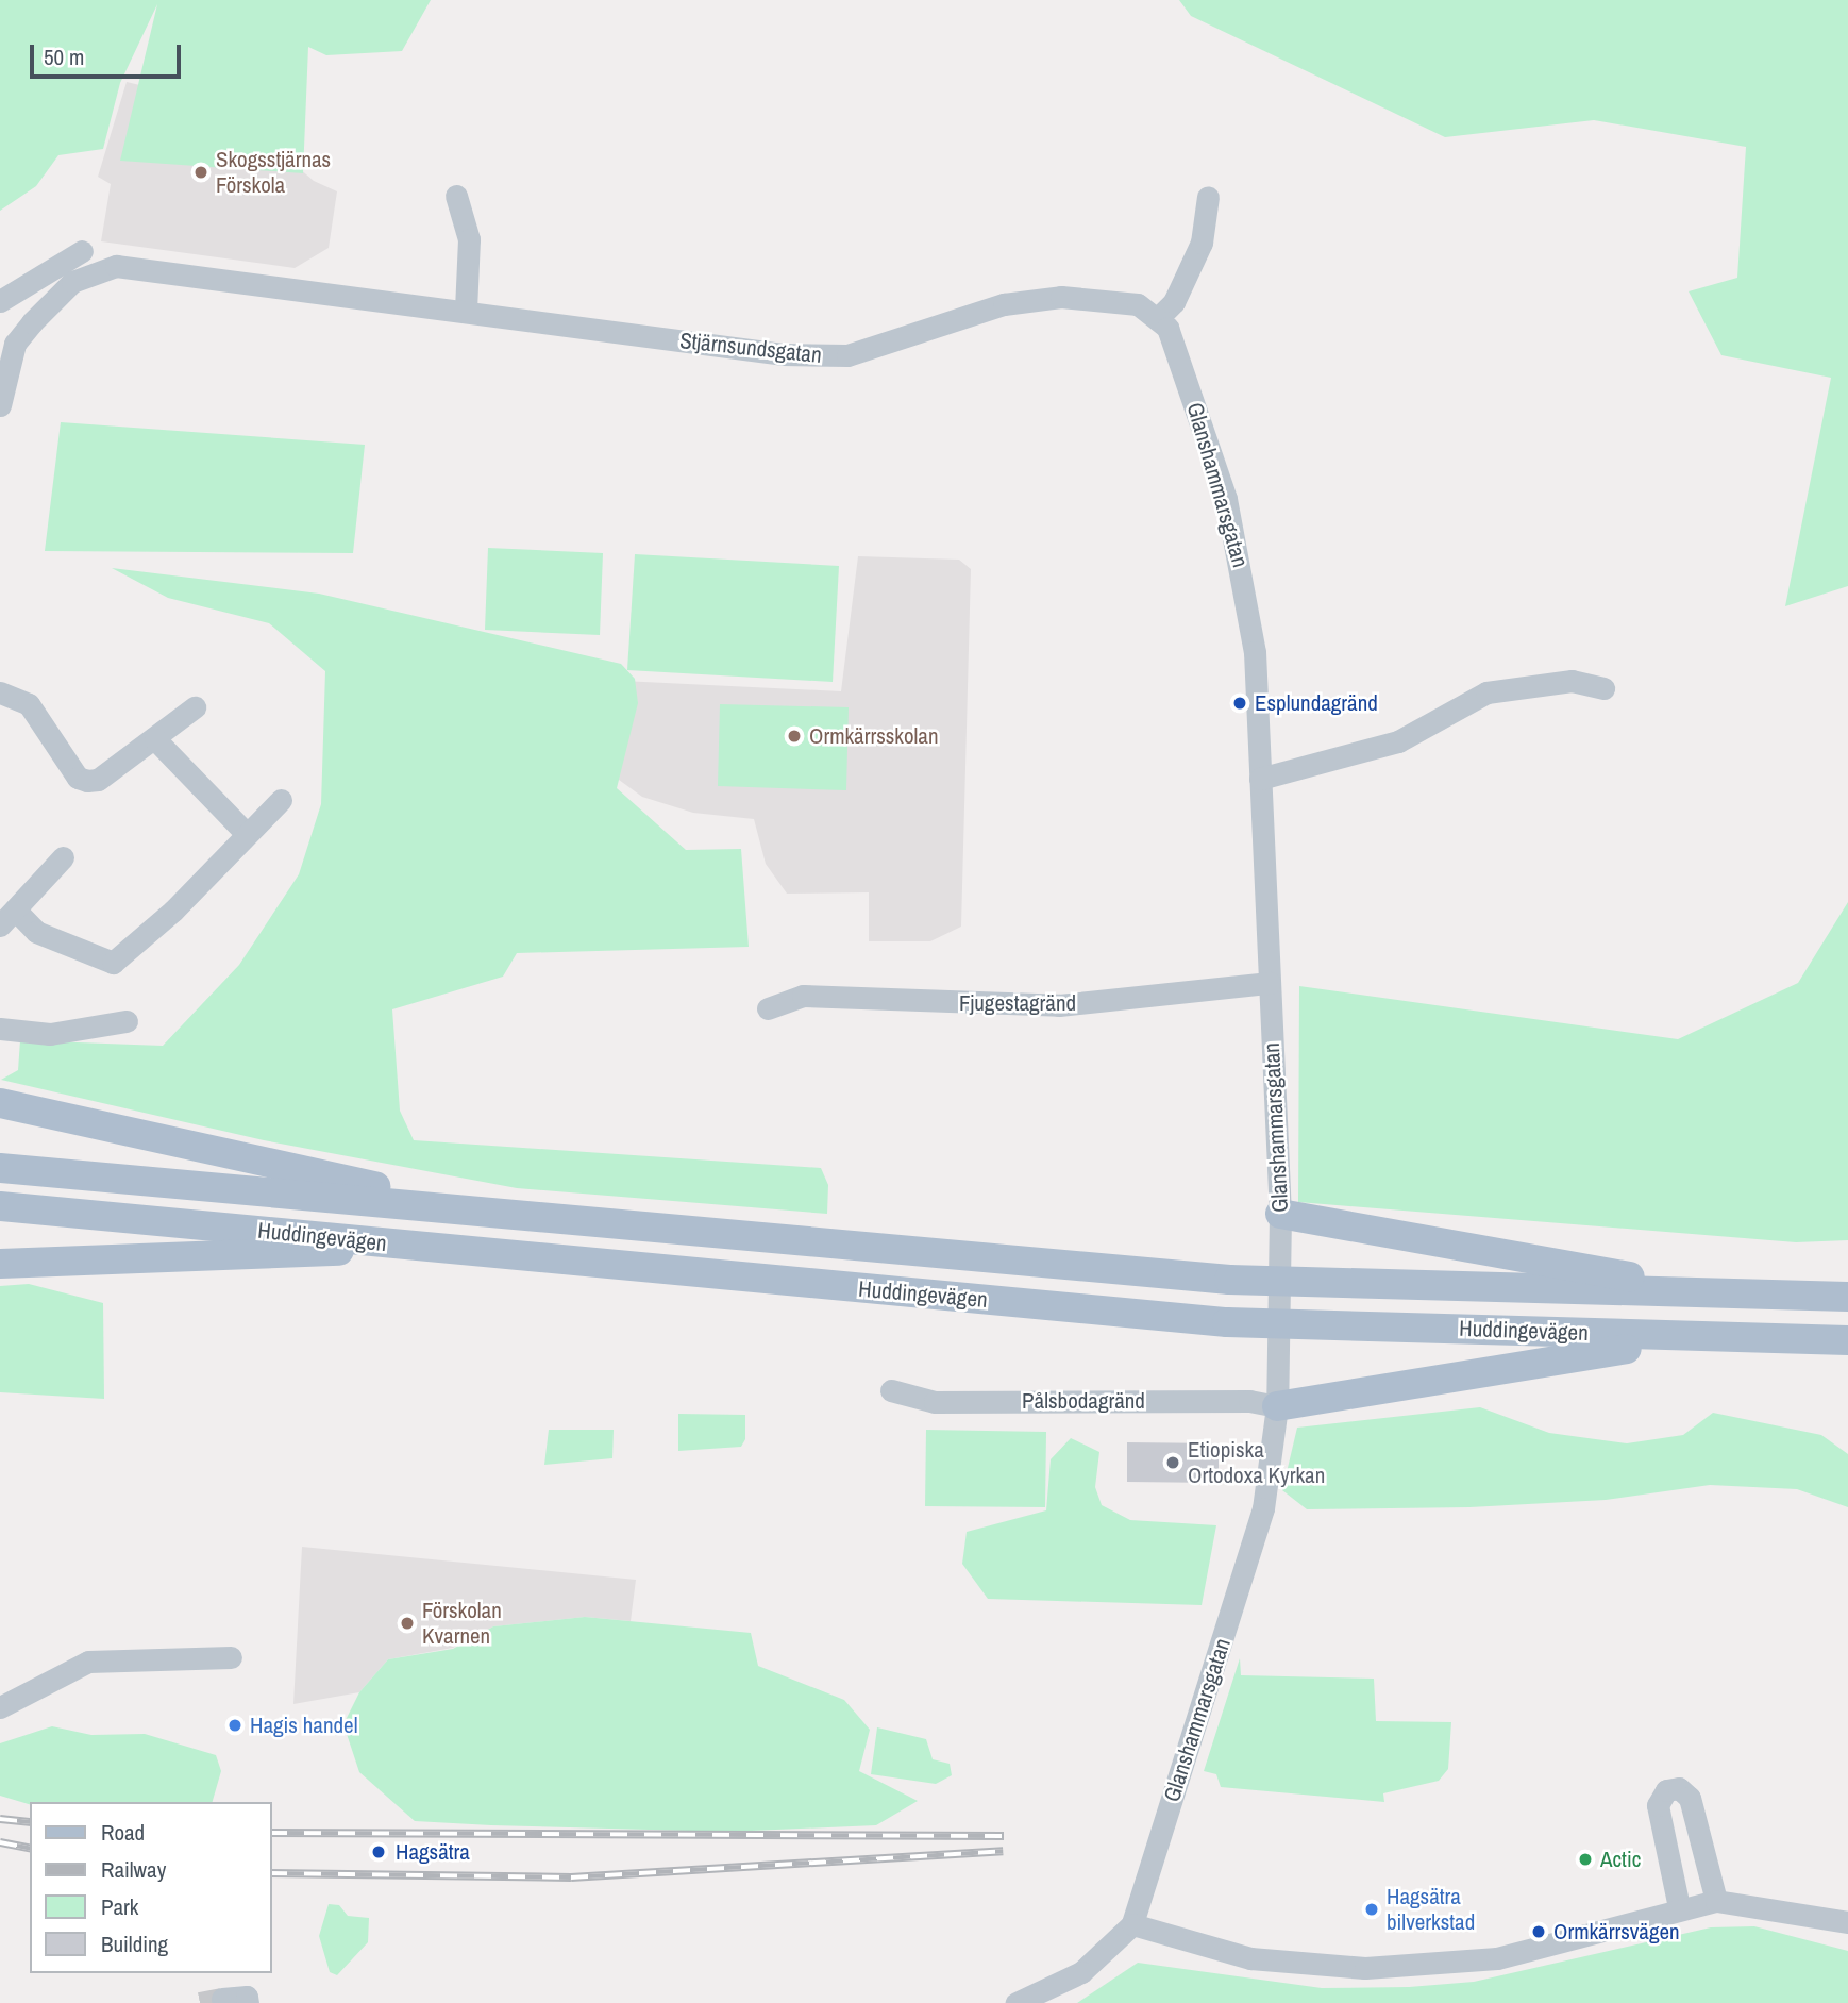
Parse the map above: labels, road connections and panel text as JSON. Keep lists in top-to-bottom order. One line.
{"streets":{"main road":["Huddingevägen"],"street":["Stjärnsundsgatan","Glanshammarsgatan","Fjugestagränd","Pålsbodagränd"]},"crossings":[["Stjärnsundsgatan","Glanshammarsgatan"],["Glanshammarsgatan","Fjugestagränd"],["Glanshammarsgatan","Pålsbodagränd"]],"places":["Skogsstjärnas Förskola","Esplundagränd","Ormkärrsskolan","Etiopiska Ortodoxa Kyrkan","Förskolan Kvarnen","Hagis handel","Hagsätra","Actic","Hagsätra bilverkstad","Ormkärrsvägen"],"legend":["Road","Railway","Park","Building"],"scale_bar":"50 m"}
